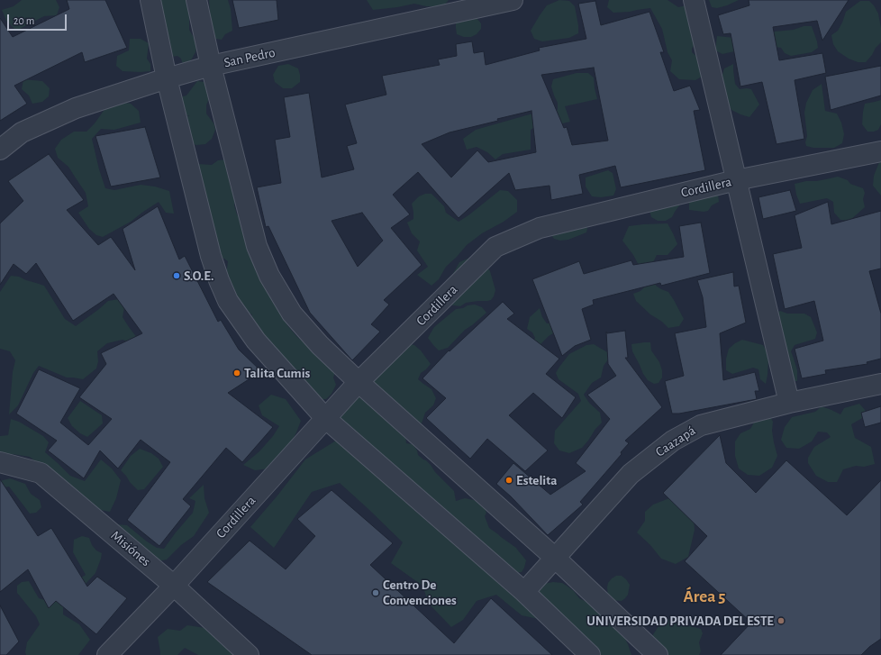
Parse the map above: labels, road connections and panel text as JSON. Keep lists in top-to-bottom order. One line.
{"streets":{"street":["San Pedro","Cordillera","Caazapá","Misiónes"]},"crossings":[["Cordillera","Misiónes"]],"districts":["Área 5"],"places":["S.O.E.","Talita Cumis","Estelita","Centro De Convenciones","UNIVERSIDAD PRIVADA DEL ESTE"],"scale_bar":"20 m"}
